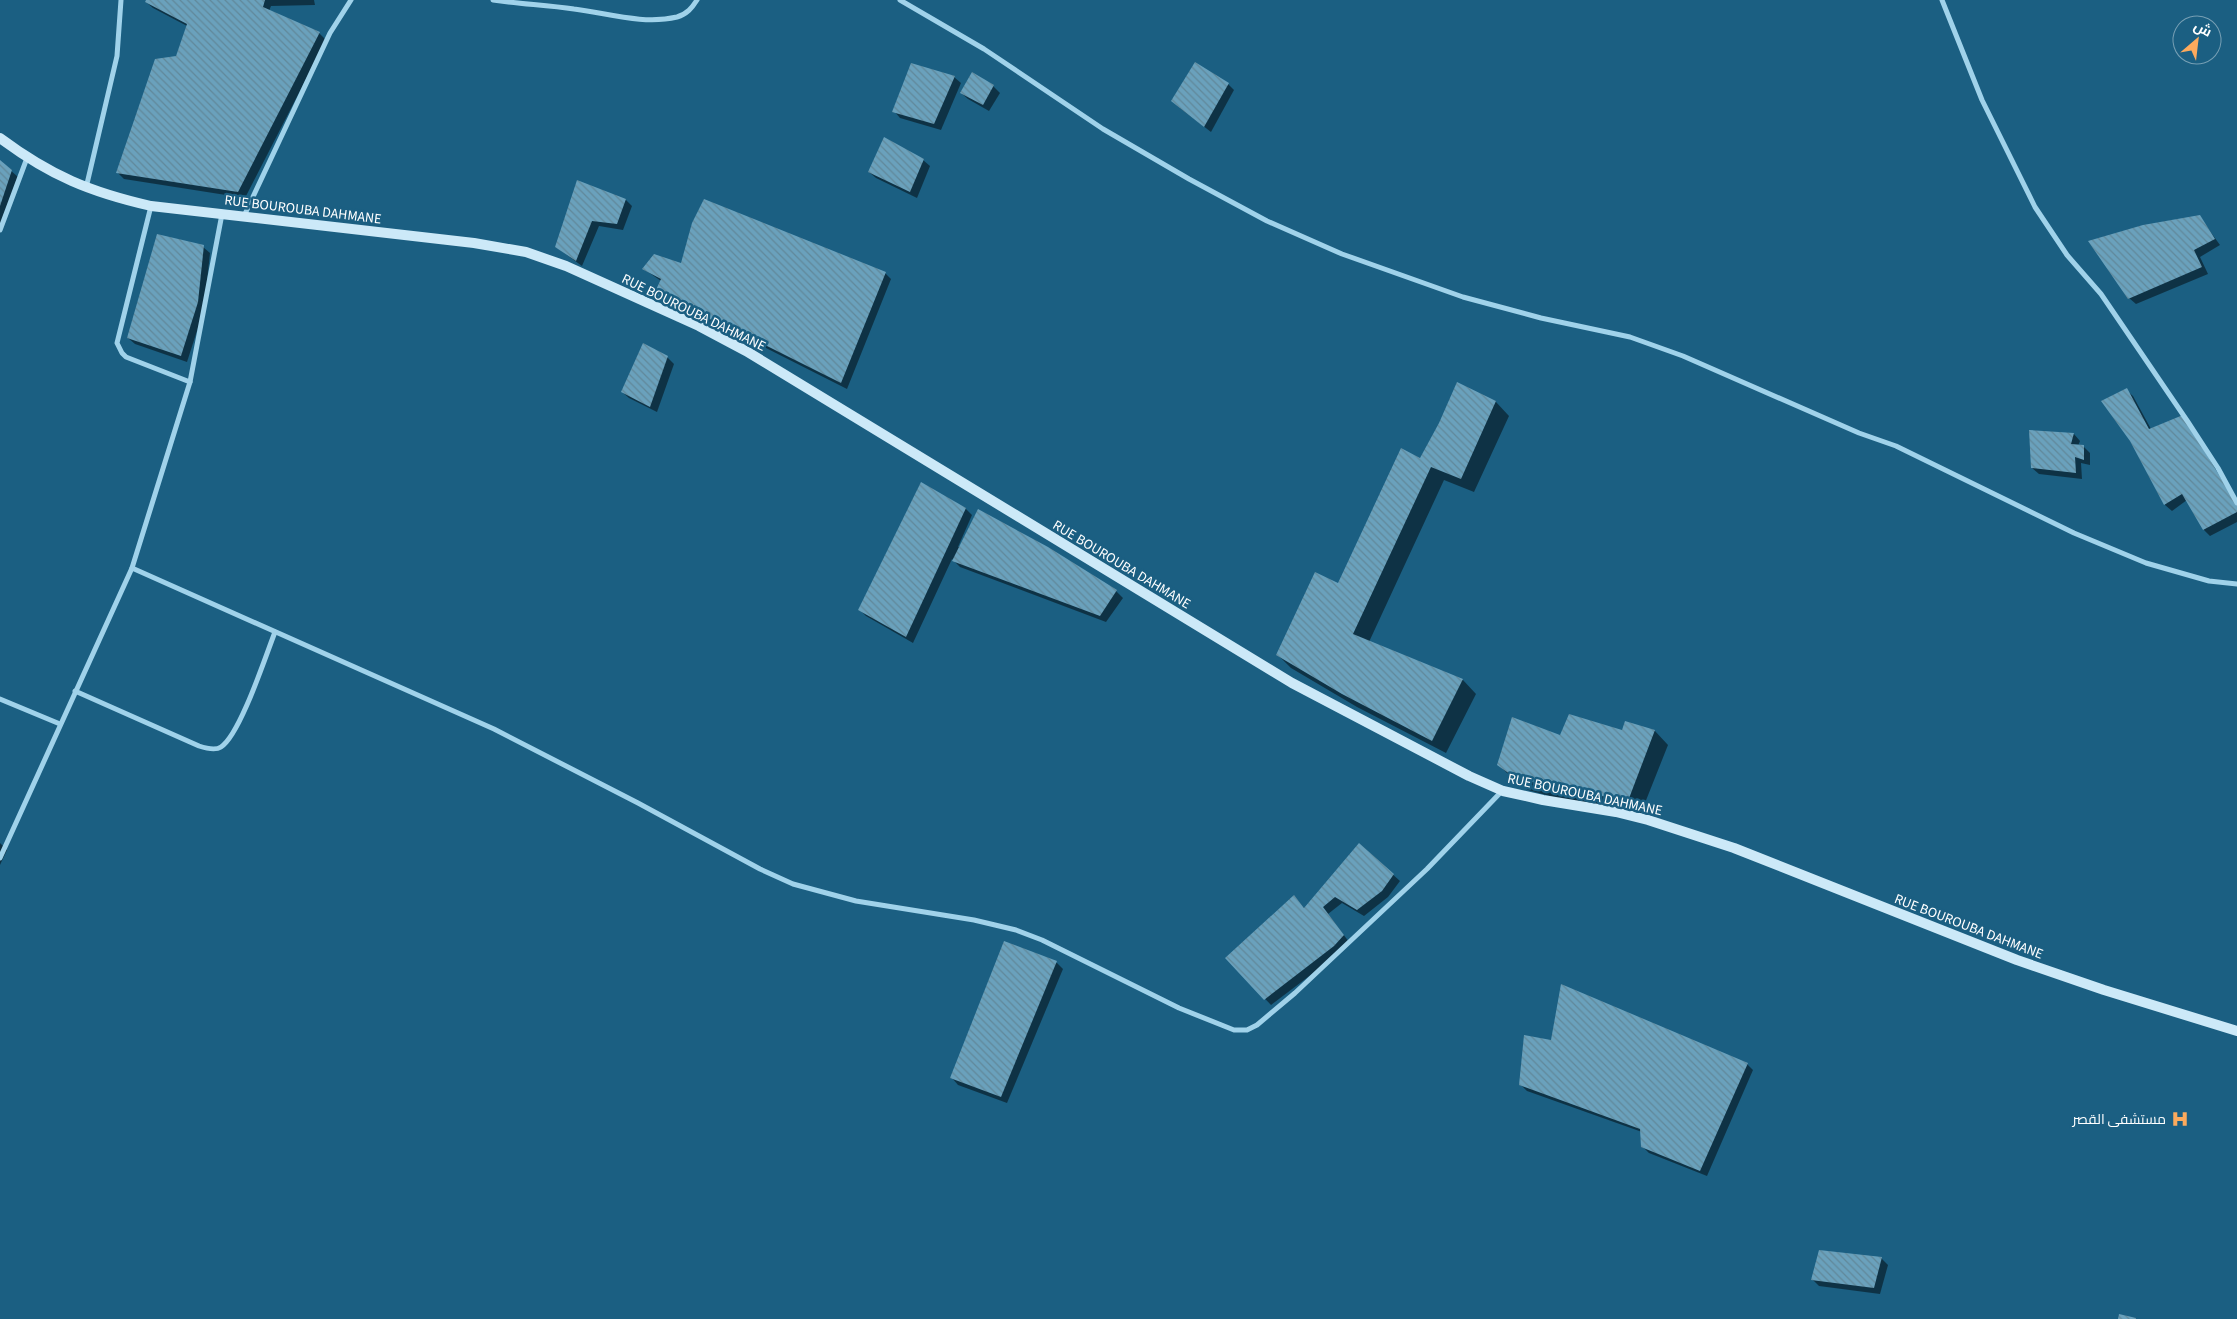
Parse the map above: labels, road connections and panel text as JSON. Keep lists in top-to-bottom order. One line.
{"streets":{"street":["RUE BOUROUBA DAHMANE"]},"places":{"hospital":["مستشفى القصر"]},"north":"top right"}
